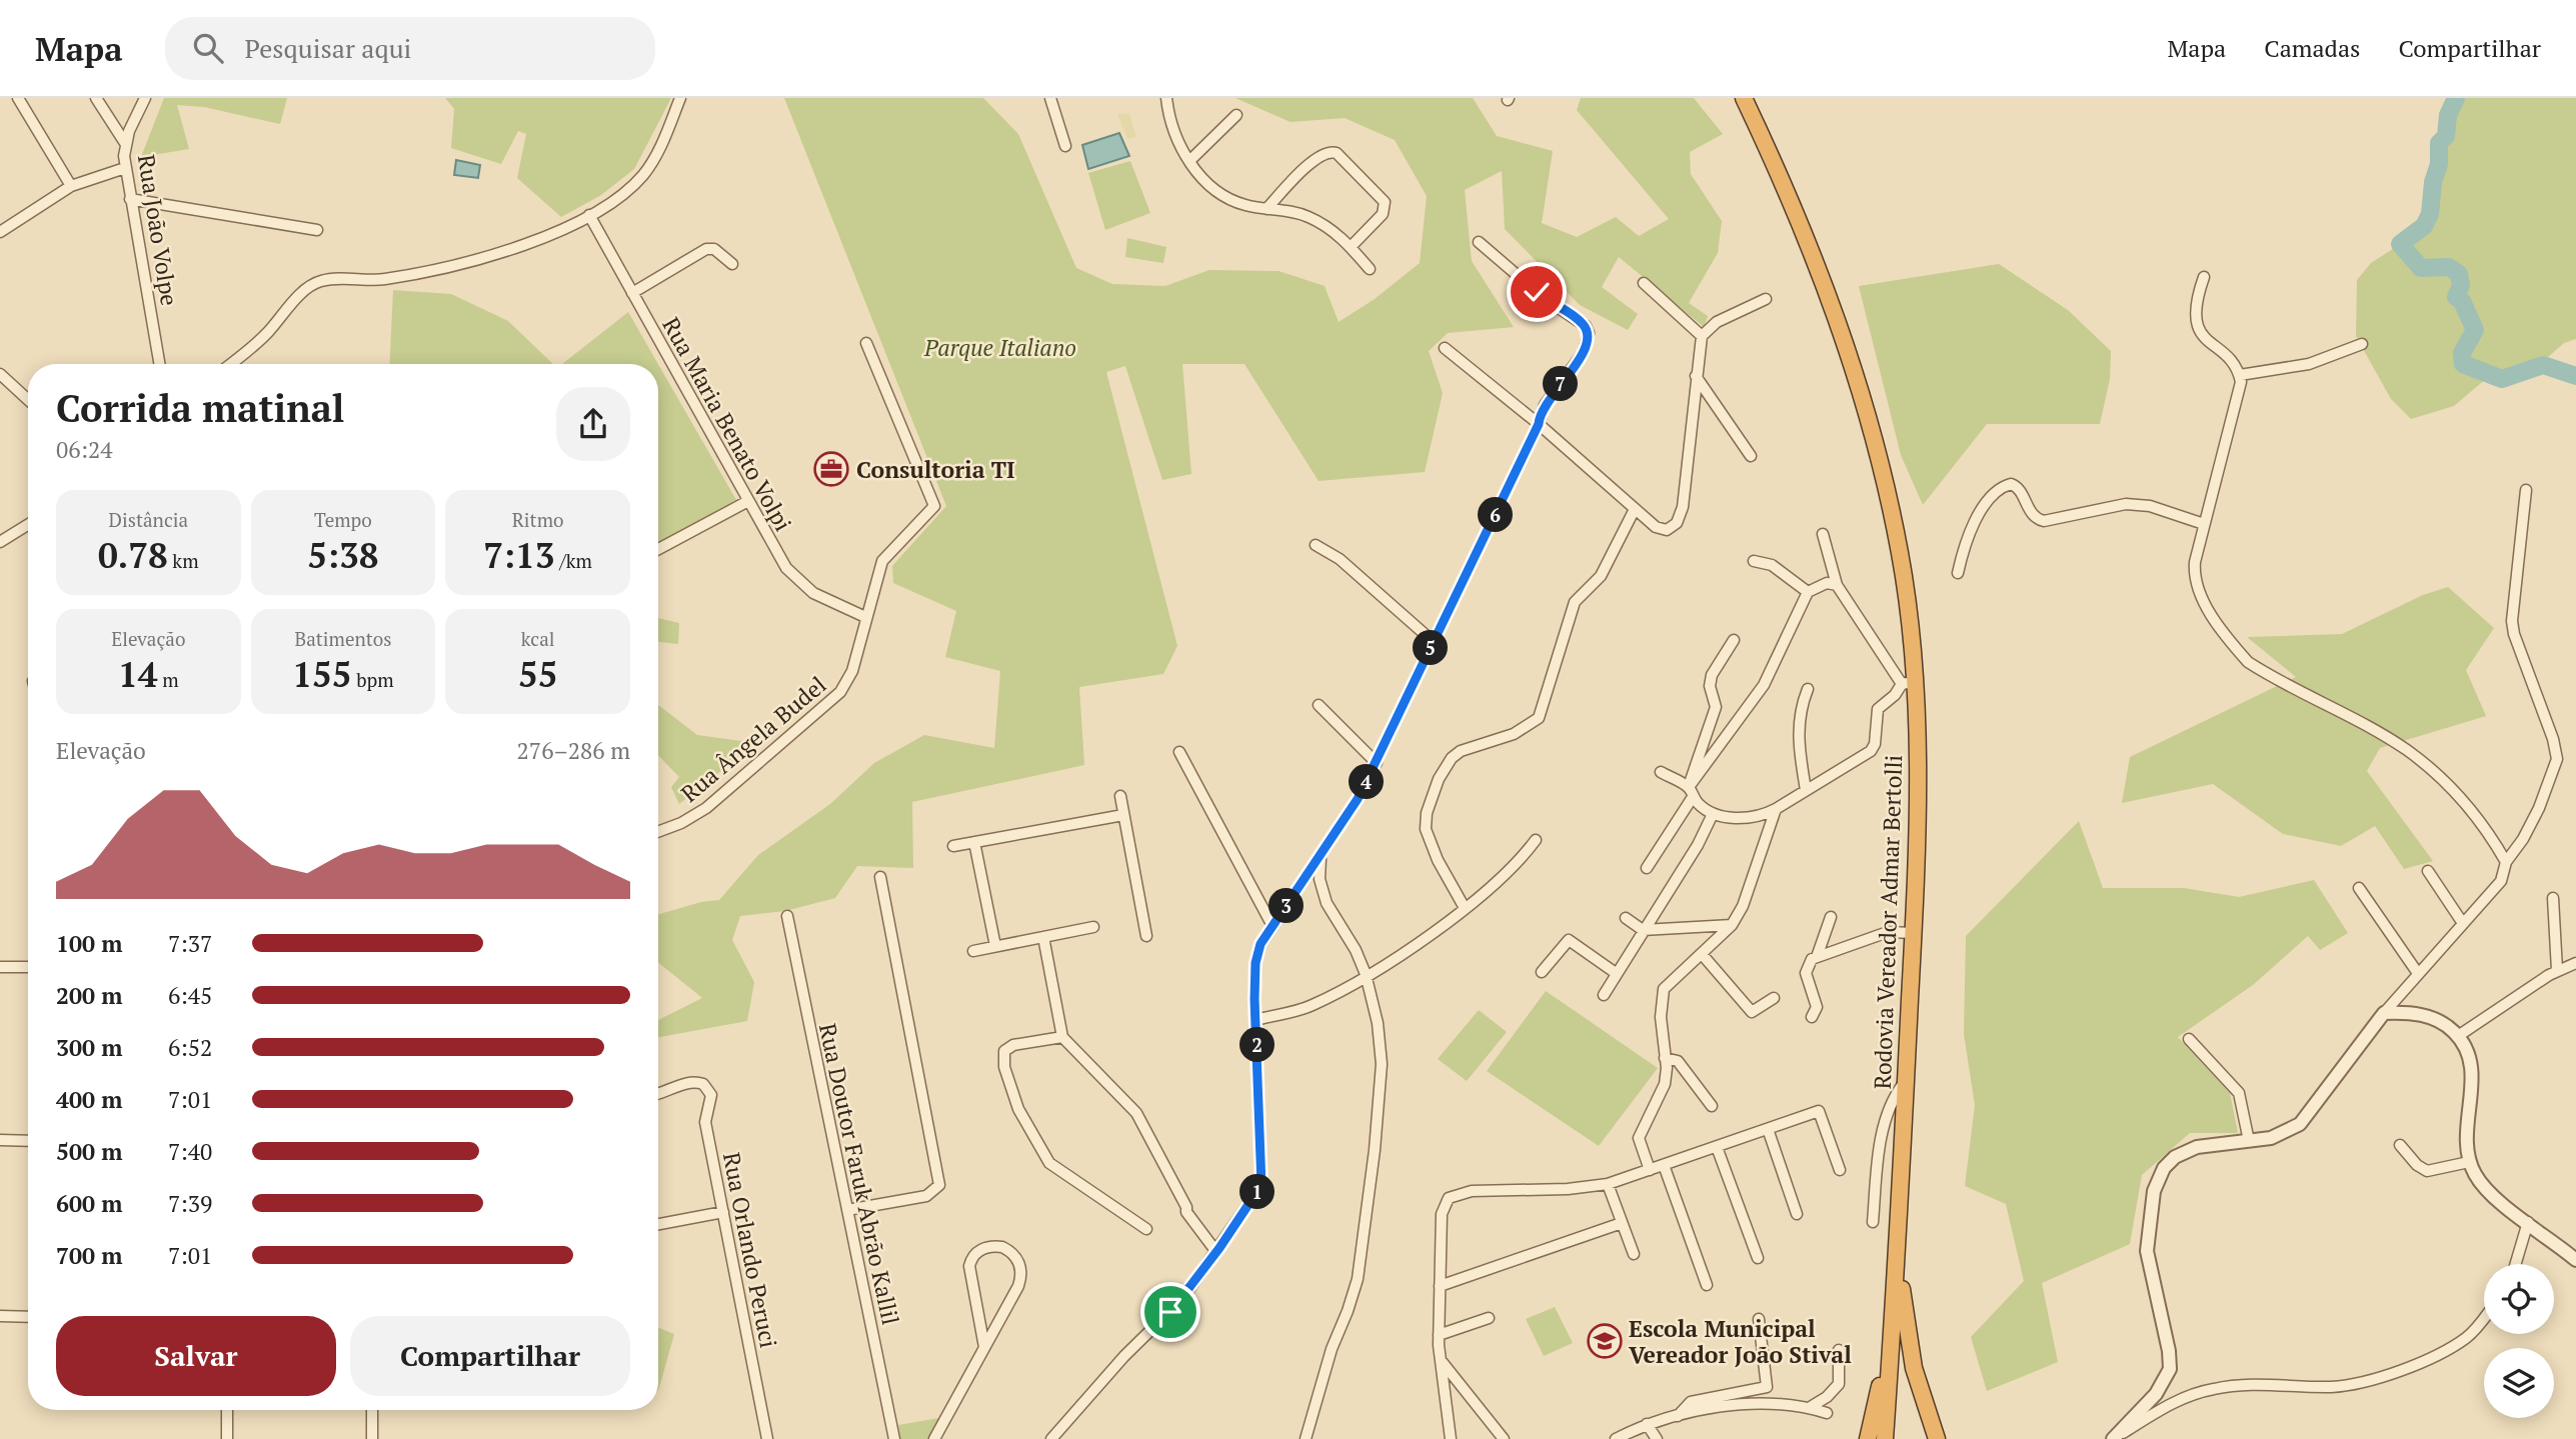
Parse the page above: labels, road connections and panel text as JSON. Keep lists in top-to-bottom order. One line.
{"streets":{"highway":["Rodovia Vereador Admar Bertolli"],"street":["Rua João Volpe","Rua Maria Benato Volpi","Rua Ângela Budel","Rua Doutor Faruk Abrão Kallil","Rua Orlando Peruci"]},"crossings":[["Rua Maria Benato Volpi","Rua Ângela Budel"]],"parks":["Parque Italiano"],"places":{"office":["Consultoria TI"],"school or university":["Escola Municipal Vereador João Stival"]},"page":{"header":"Mapa","search":"Pesquisar aqui","nav":["Mapa","Camadas","Compartilhar"],"heading":["Corrida matinal","06:24"],"pins":["7","6","5","4","3","2","1"],"stats":[["Distância","0.78 km"],["Tempo","5:38"],["Ritmo","7:13 /km"],["Elevação","14 m"],["Batimentos","155 bpm"],["kcal","55"]],"chart":["Elevação","276–286 m"],"list":[{"name":"100 m","note":"7:37"},{"name":"200 m","note":"6:45"},{"name":"300 m","note":"6:52"},{"name":"400 m","note":"7:01"},{"name":"500 m","note":"7:40"},{"name":"600 m","note":"7:39"},{"name":"700 m","note":"7:01"}],"buttons":["Salvar","Compartilhar"]}}
